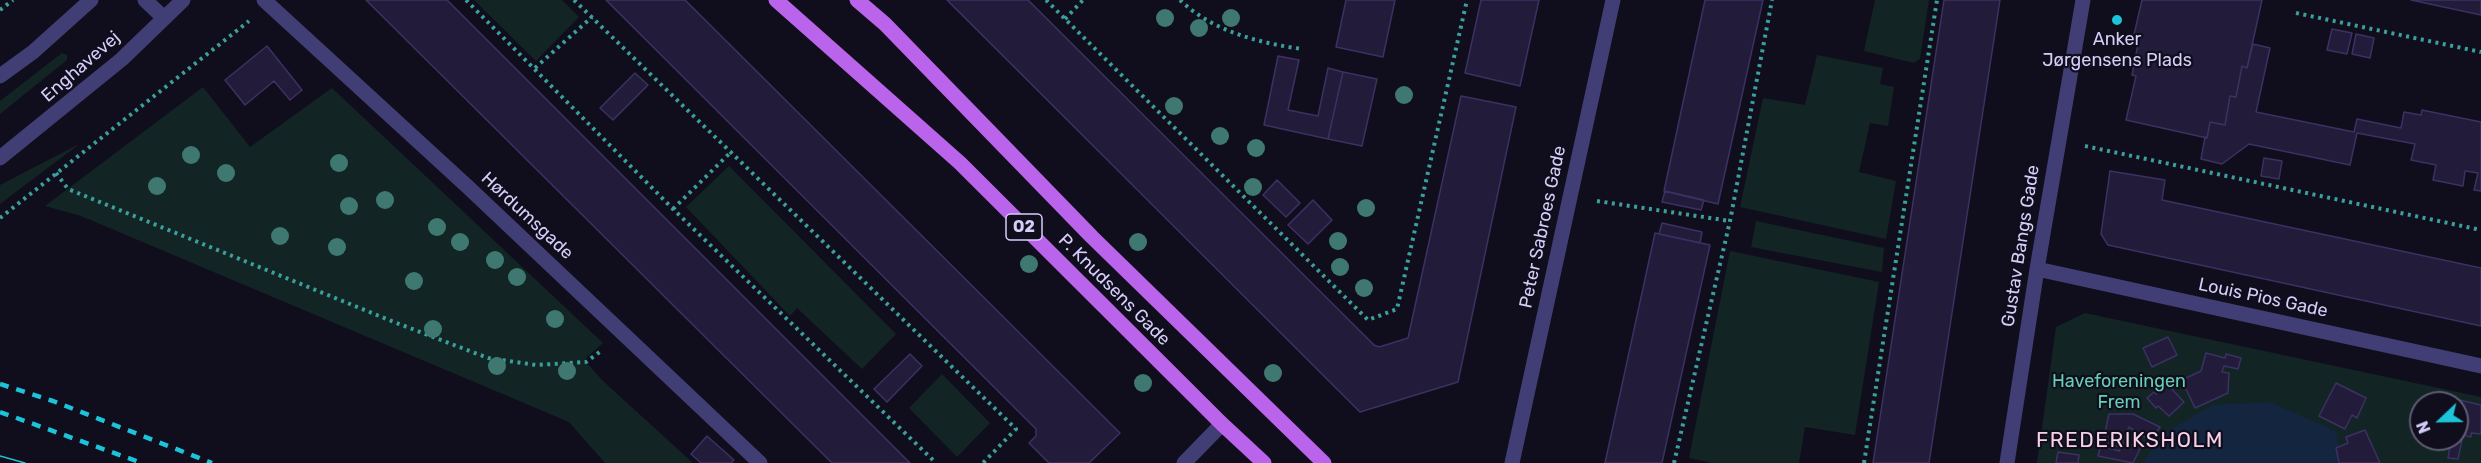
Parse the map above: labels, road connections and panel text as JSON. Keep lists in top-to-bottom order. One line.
{"streets":{"main road":["O2","P. Knudsens Gade"],"street":["Enghavevej","Hørdumsgade","Peter Sabroes Gade","Gustav Bangs Gade","Louis Pios Gade"]},"crossings":[["Gustav Bangs Gade","Louis Pios Gade"]],"districts":["FREDERIKSHOLM"],"parks":["Haveforeningen Frem"],"places":["Anker Jørgensens Plads"],"north":"left"}
